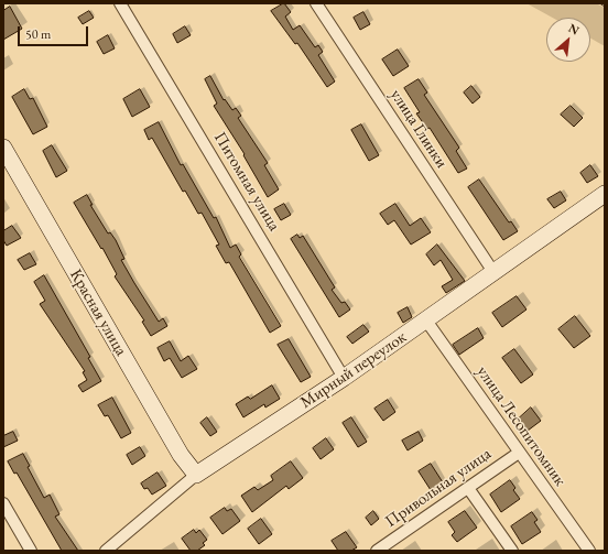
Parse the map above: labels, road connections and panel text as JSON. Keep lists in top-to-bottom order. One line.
{"streets":{"street":["улица Глинки","Питомная улица","Красная улица","Мирный переулок","улица Лесопитомник","Привольная улица"]},"crossings":[["улица Глинки","Мирный переулок"],["Питомная улица","Мирный переулок"],["Красная улица","Мирный переулок"],["Мирный переулок","улица Лесопитомник"],["улица Лесопитомник","Привольная улица"]],"scale_bar":"50 m","north":"top right"}
